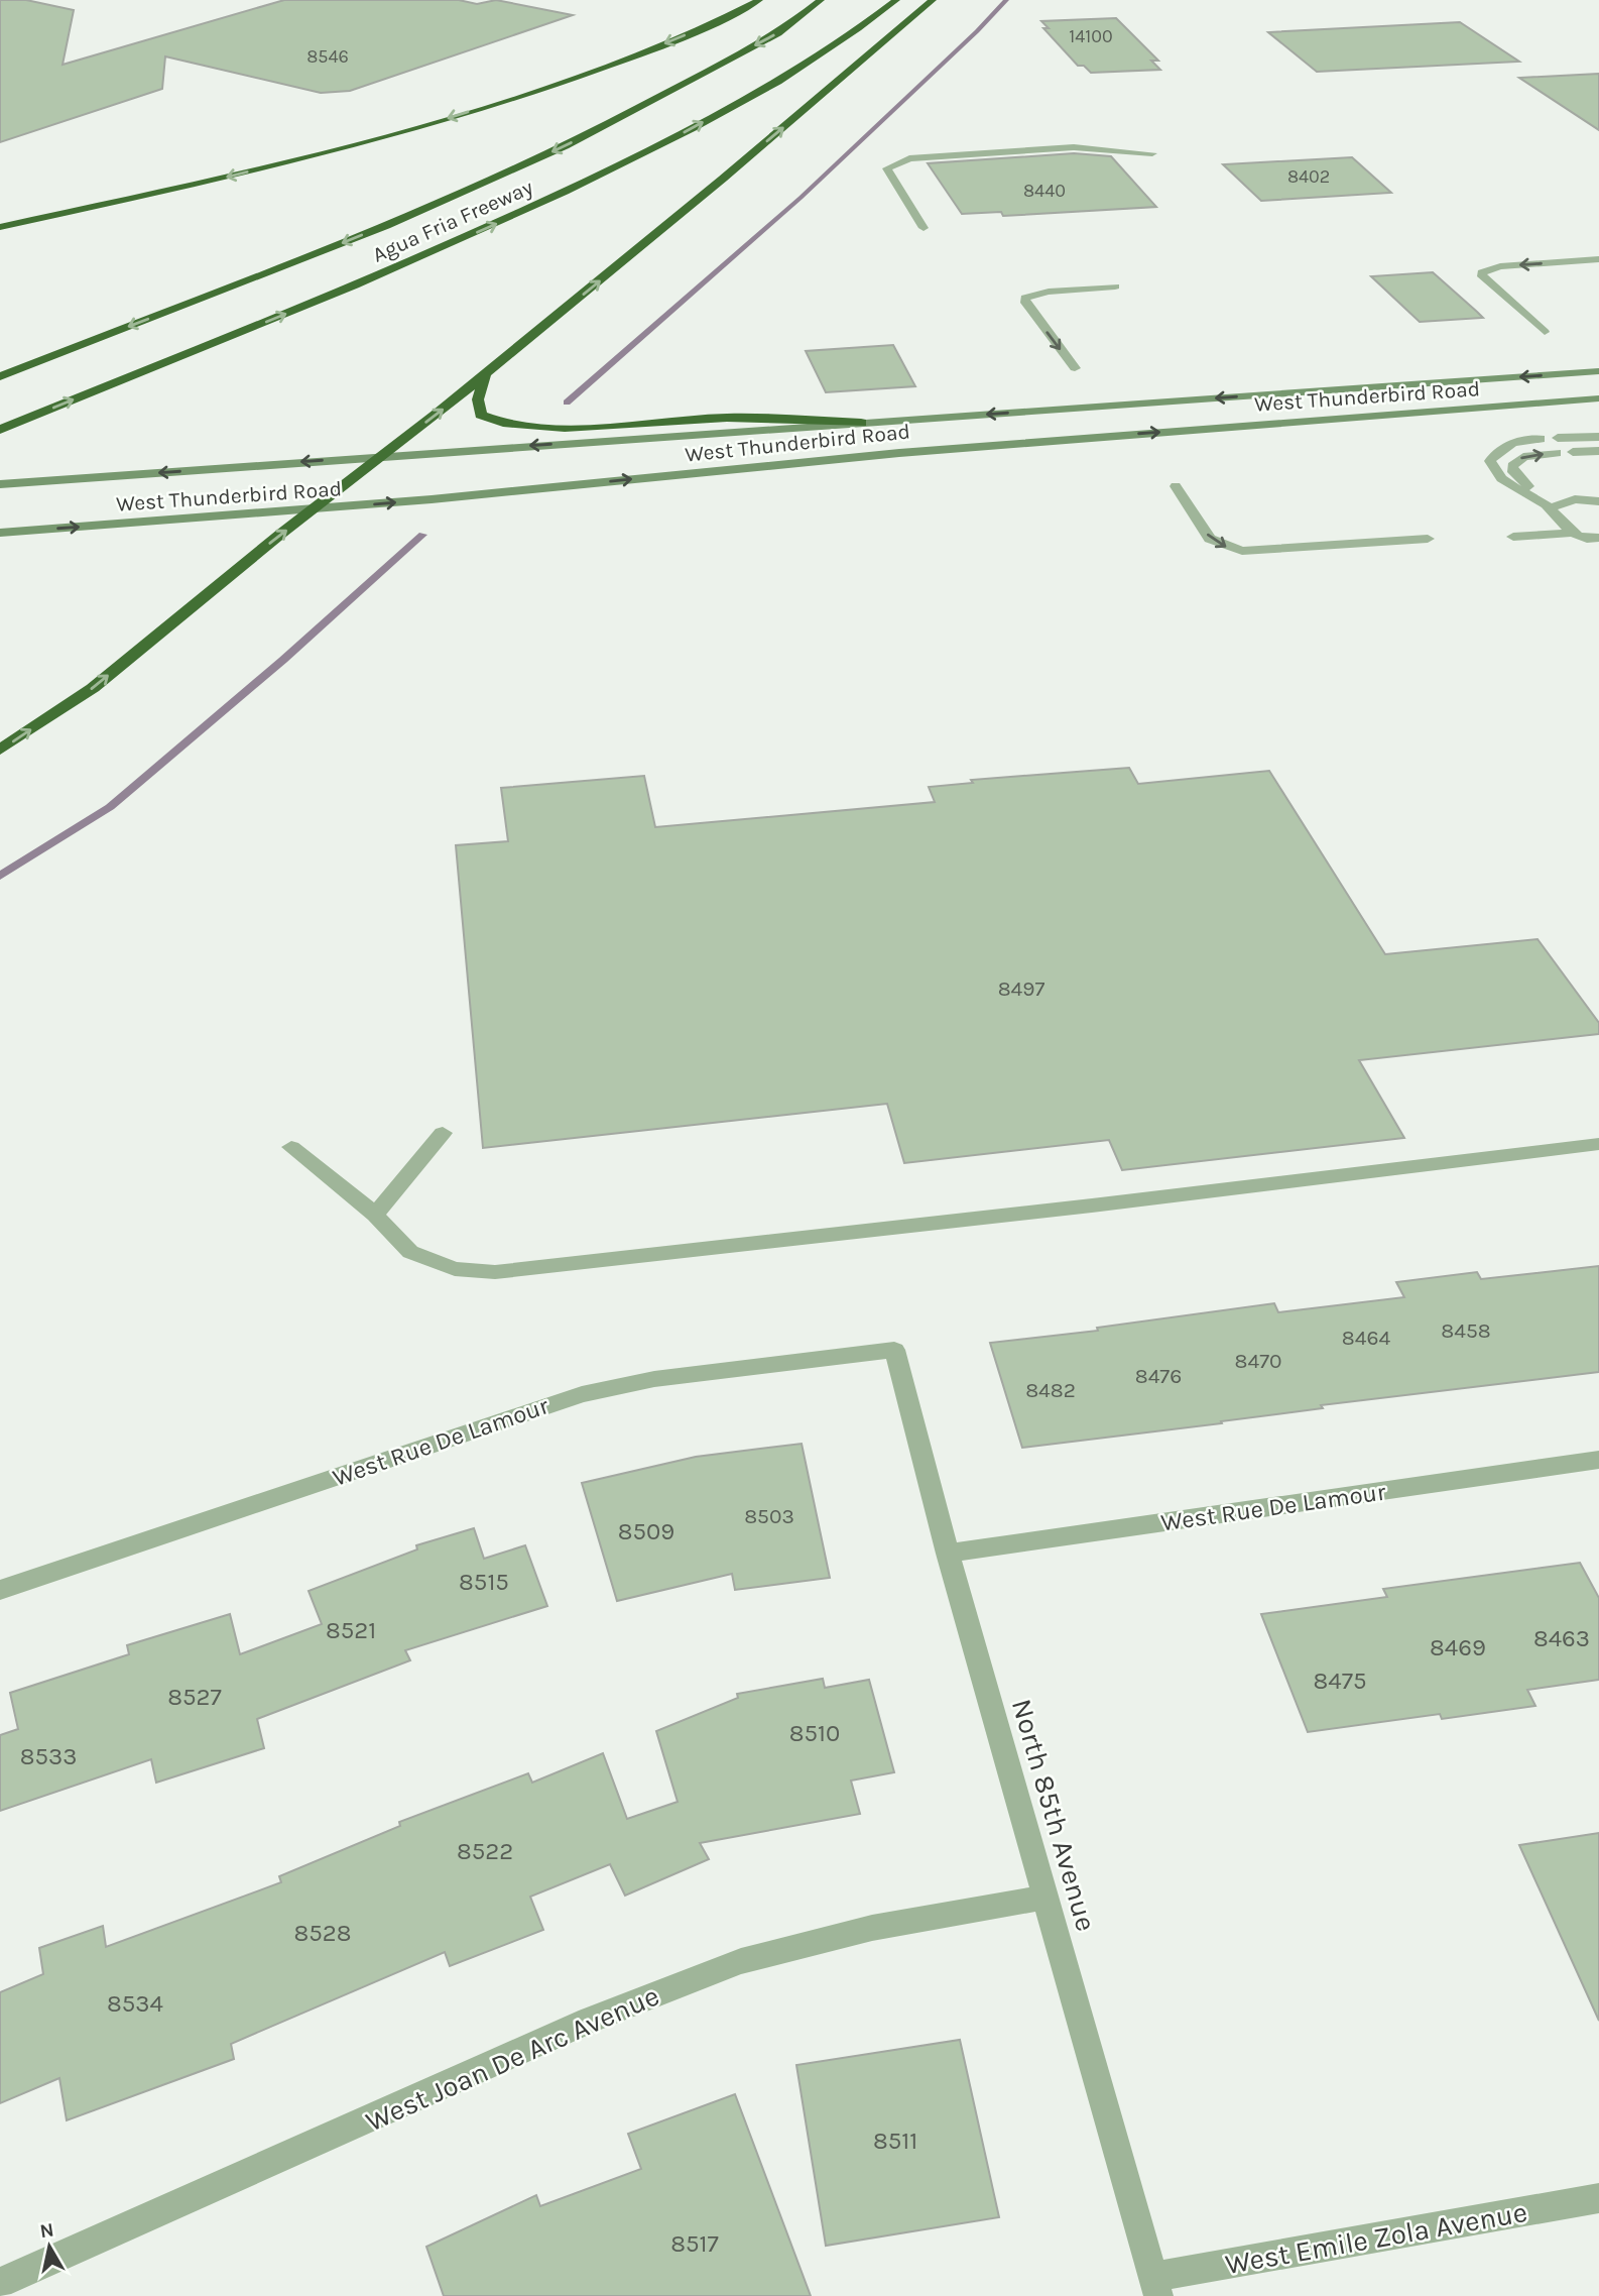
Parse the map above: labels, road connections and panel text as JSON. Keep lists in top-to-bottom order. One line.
{"streets":{"highway":["Agua Fria Freeway"],"main road":["West Thunderbird Road"],"street":["West Rue De Lamour","North 85th Avenue","West Joan De Arc Avenue","West Emile Zola Avenue"]},"crossings":[["West Rue De Lamour","North 85th Avenue"],["North 85th Avenue","West Joan De Arc Avenue"],["North 85th Avenue","West Emile Zola Avenue"]],"house_numbers":["14100","8546","8402","8440","8497","8458","8464","8470","8476","8482","8503","8509","8515","8521","8463","8469","8475","8527","8510","8533","8522","8528","8534","8511","8517"],"north":"top"}
